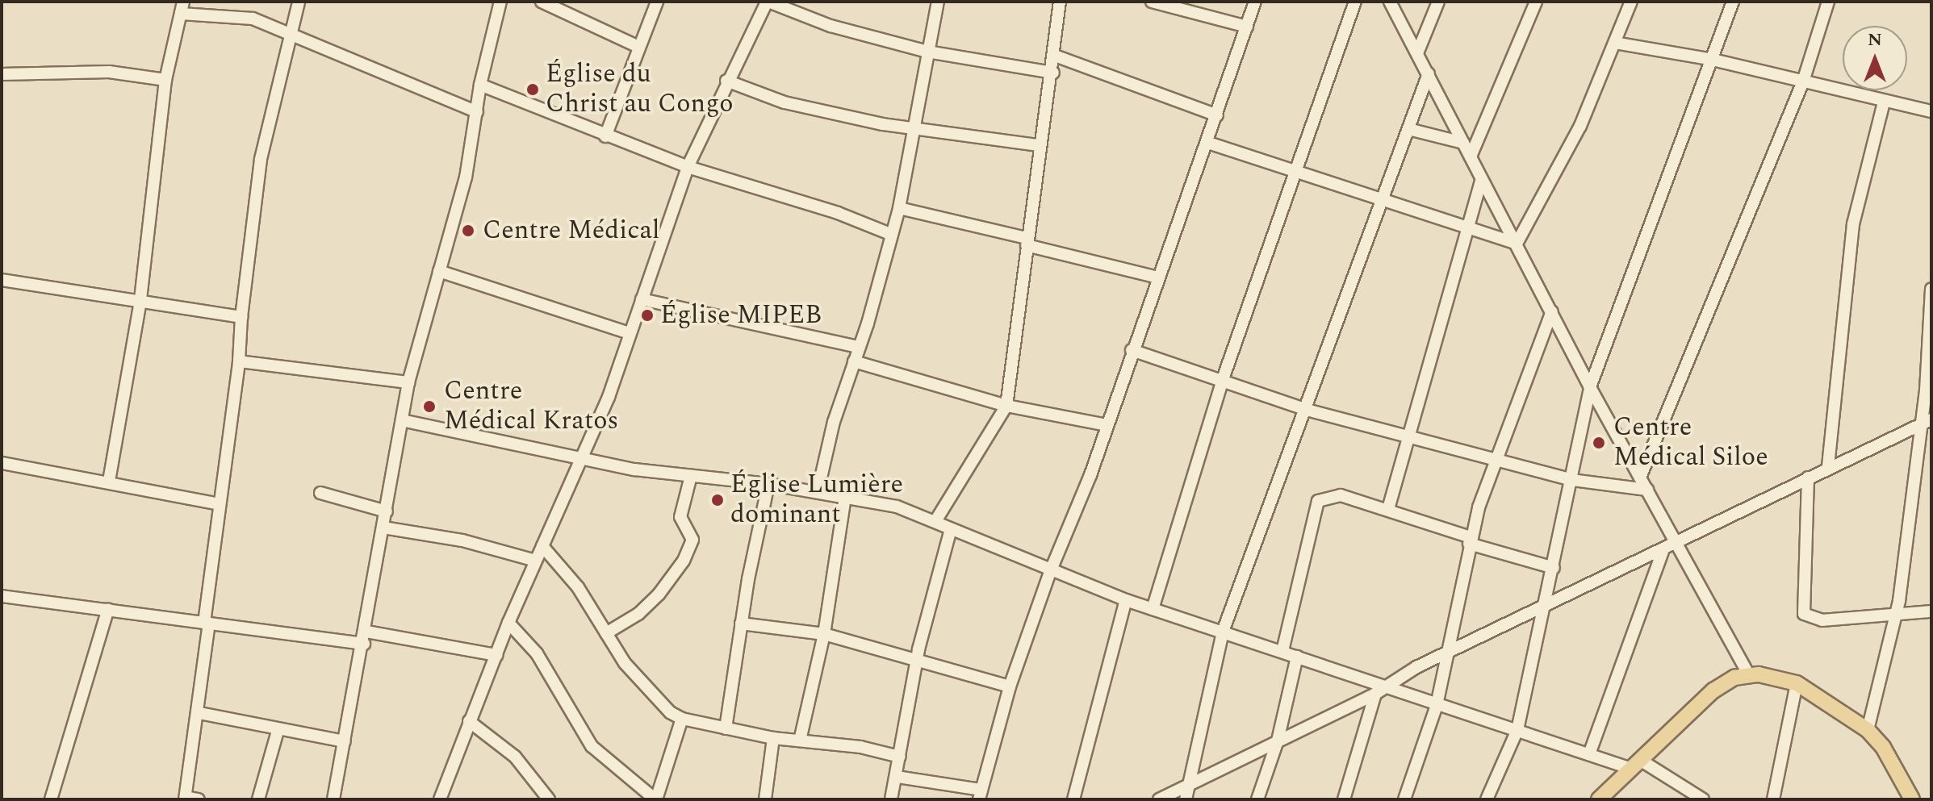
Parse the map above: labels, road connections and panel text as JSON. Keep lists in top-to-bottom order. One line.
{"places":["Église du Christ au Congo","Centre Médical","Église MIPEB","Centre Médical Kratos","Centre Médical Siloe","Église Lumière dominant"],"north":"top"}
